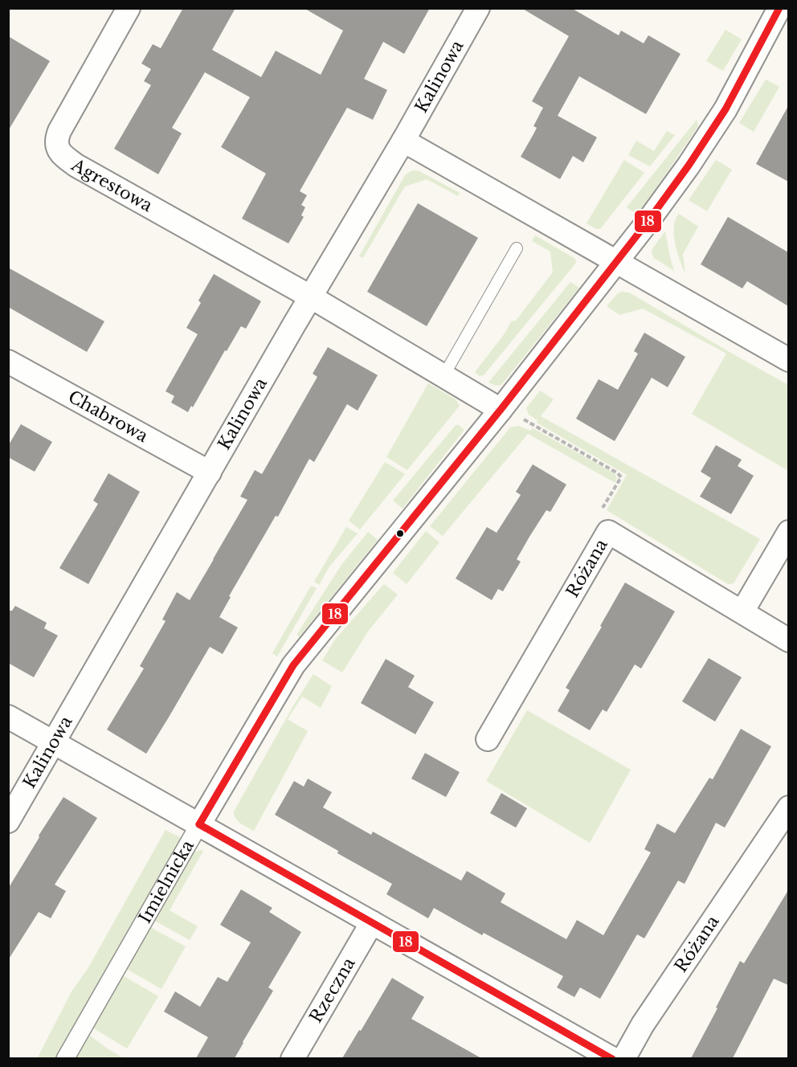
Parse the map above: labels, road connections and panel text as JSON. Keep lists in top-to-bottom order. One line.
{"streets":{"street":["Kalinowa","Agrestowa","Chabrowa","Różana","Imielnicka","Rzeczna"]},"crossings":[["Kalinowa","Agrestowa"],["Kalinowa","Chabrowa"]],"lines":["transit line 18"]}
